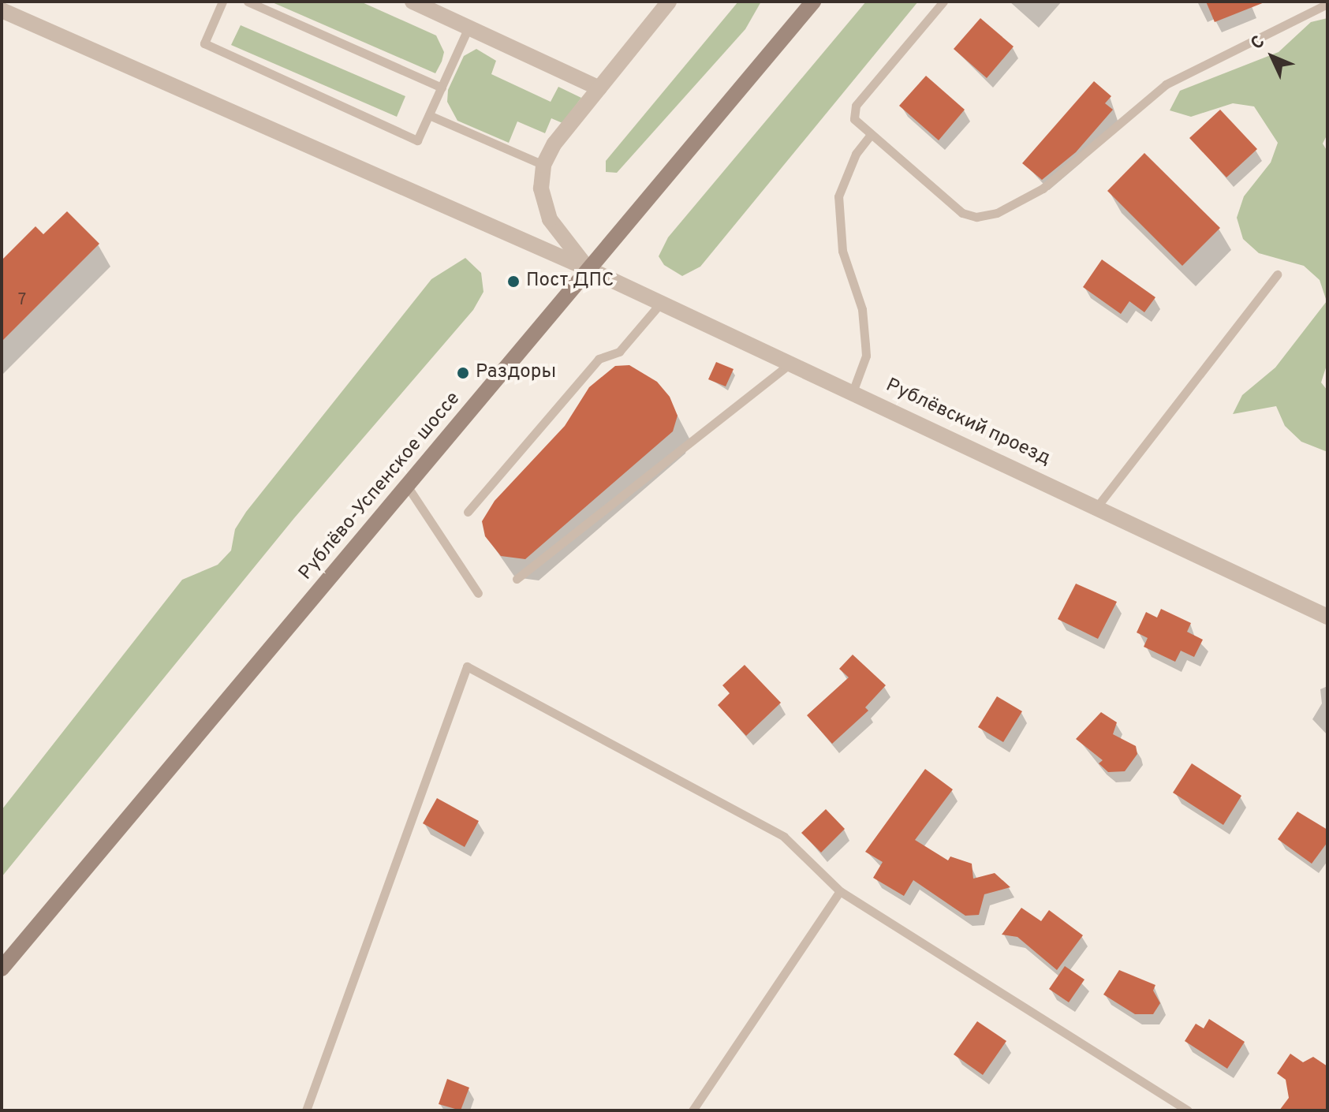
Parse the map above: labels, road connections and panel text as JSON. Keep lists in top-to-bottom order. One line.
{"streets":{"main road":["Рублёво-Успенское шоссе"],"street":["Рублёвский проезд"]},"crossings":[["Рублёвский проезд","Рублёво-Успенское шоссе"]],"places":["Пост ДПС","Раздоры"],"house_numbers":["7"],"north":"top left"}
